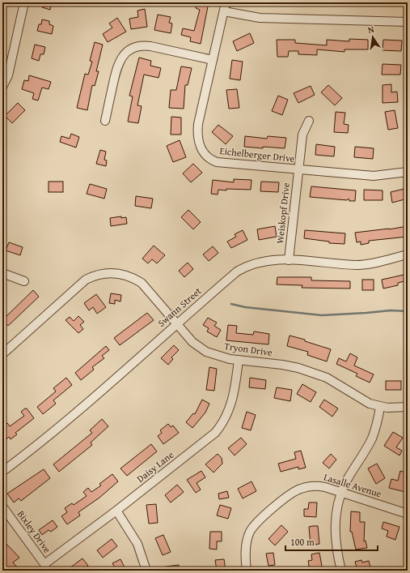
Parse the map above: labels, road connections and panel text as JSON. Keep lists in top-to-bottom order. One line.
{"streets":{"street":["Eichelberger Drive","Weiskopf Drive","Swann Street","Tryon Drive","Daisy Lane","Lasalle Avenue","Bixley Drive"]},"crossings":[["Eichelberger Drive","Weiskopf Drive"],["Weiskopf Drive","Swann Street"],["Swann Street","Tryon Drive"],["Tryon Drive","Daisy Lane"],["Daisy Lane","Bixley Drive"]],"scale_bar":"100 m","north":"top"}
